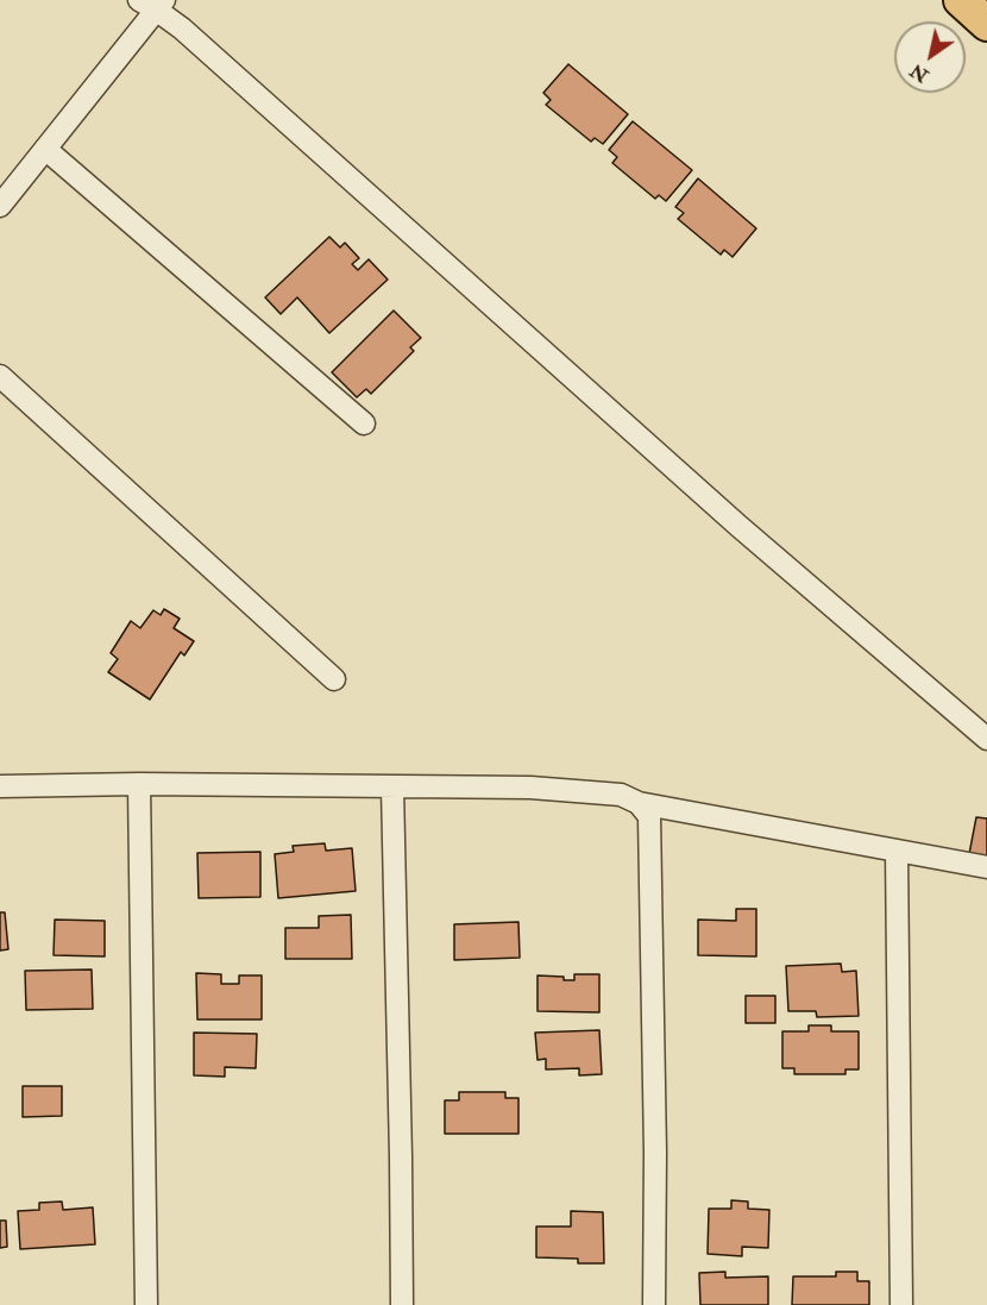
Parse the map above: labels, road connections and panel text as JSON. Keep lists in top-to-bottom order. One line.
{"north":"bottom left"}
